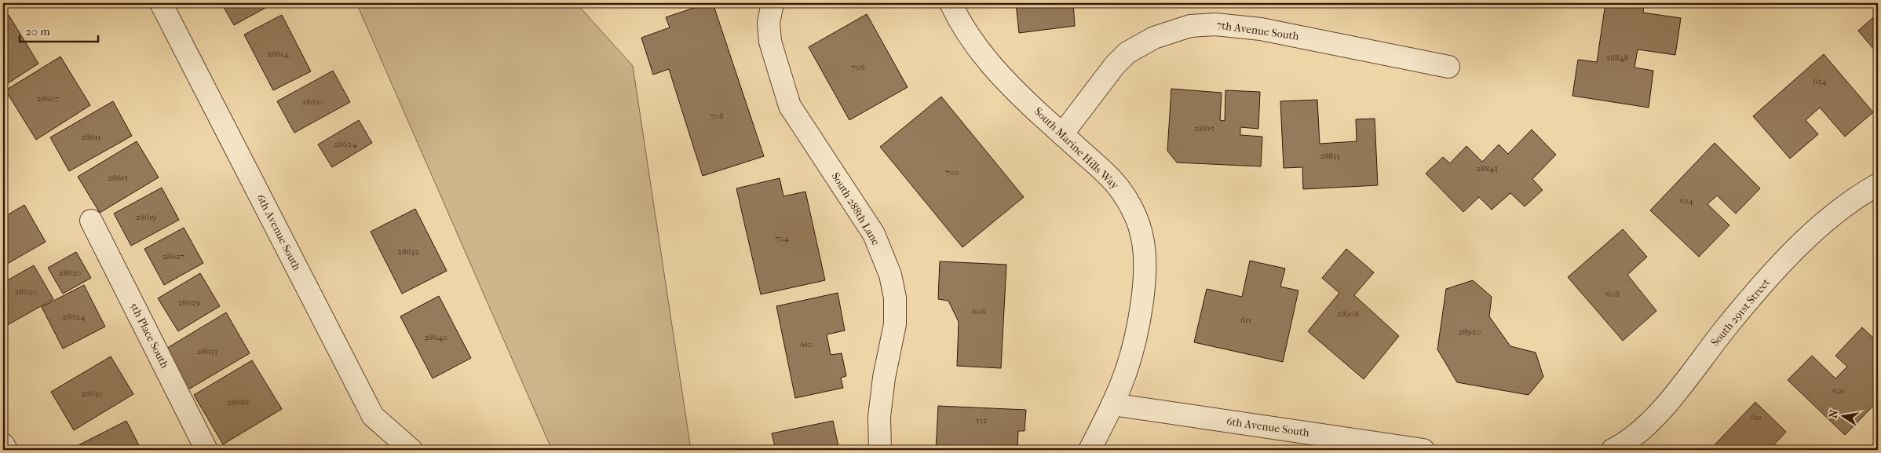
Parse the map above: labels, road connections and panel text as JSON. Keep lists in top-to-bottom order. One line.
{"streets":{"street":["7th Avenue South","South Marine Hills Way","South 288th Lane","6th Avenue South","South 291st Street","5th Place South"]},"crossings":[["7th Avenue South","South Marine Hills Way"],["South Marine Hills Way","6th Avenue South"]],"house_numbers":["28614","28848","706","634","28607","28620","708","28815","28611","28624","28833","28843","700","28615","624","28619","704","28632","28627","28620","28620","608","28629","606","28908","28624","611","28920","28640","610","28633","621","28630","28688","611","532"],"scale_bar":"20 m","north":"left"}
